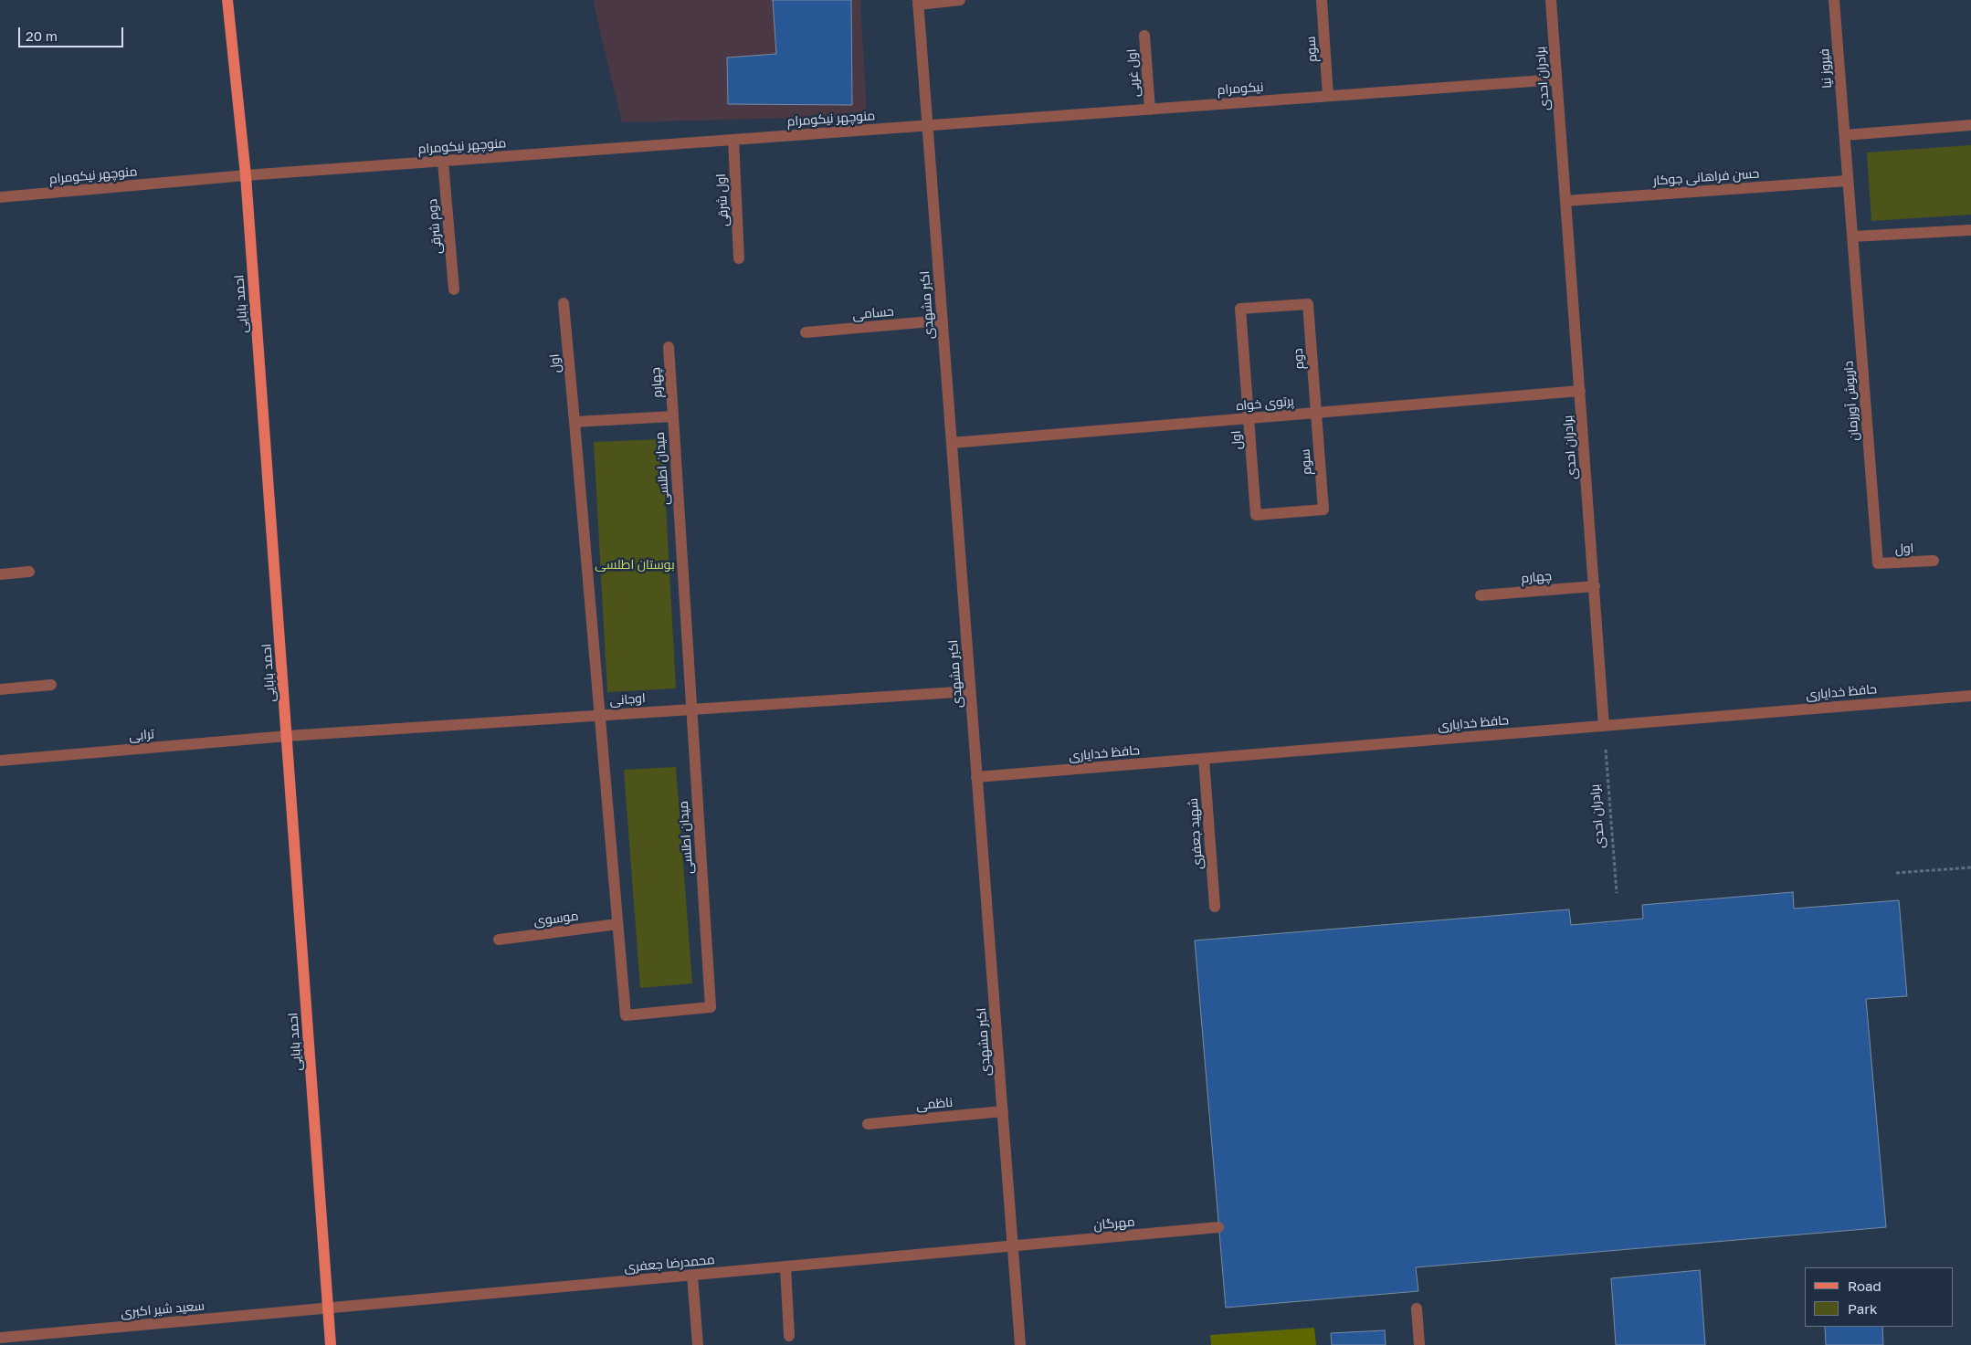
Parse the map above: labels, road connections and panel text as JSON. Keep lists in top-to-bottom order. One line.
{"streets":{"main road":["احمد بابایی"],"street":["سوم","فیروز نیا","اول غربی","برادران احدی","نیکومرام","منوچهر نیکومرام","حسن فراهانی جوکار","اول شرقی","دوم شرقی","اکبر مشهدی","حسامی","دوم","اول","چهارم","داریوش آورزمان","پرتوی خواه","میدان اطلسی","حافظ خدایاری","اوجانی","ترابی","شهید جعفری","موسوی","ناظمی","مهرگان","محمدرضا جعفری","سعید شیر اکبری"]},"crossings":[["سوم","نیکومرام"],["سوم","دوم"],["سوم","اول"],["سوم","پرتوی خواه"],["اول غربی","نیکومرام"],["برادران احدی","نیکومرام"],["برادران احدی","حسن فراهانی جوکار"],["برادران احدی","چهارم"],["برادران احدی","پرتوی خواه"],["برادران احدی","حافظ خدایاری"],["نیکومرام","منوچهر نیکومرام"],["نیکومرام","اکبر مشهدی"],["منوچهر نیکومرام","اول شرقی"],["منوچهر نیکومرام","دوم شرقی"],["منوچهر نیکومرام","احمد بابایی"],["منوچهر نیکومرام","اکبر مشهدی"],["احمد بابایی","اوجانی"],["احمد بابایی","ترابی"],["احمد بابایی","محمدرضا جعفری"],["احمد بابایی","سعید شیر اکبری"],["اکبر مشهدی","حسامی"],["اکبر مشهدی","پرتوی خواه"],["اکبر مشهدی","حافظ خدایاری"],["اکبر مشهدی","اوجانی"],["اکبر مشهدی","ناظمی"],["اکبر مشهدی","مهرگان"],["اکبر مشهدی","محمدرضا جعفری"],["دوم","اول"],["دوم","پرتوی خواه"],["اول","داریوش آورزمان"],["اول","پرتوی خواه"],["اول","میدان اطلسی"],["چهارم","میدان اطلسی"],["میدان اطلسی","اوجانی"],["میدان اطلسی","موسوی"],["حافظ خدایاری","شهید جعفری"],["اوجانی","ترابی"],["مهرگان","محمدرضا جعفری"],["محمدرضا جعفری","سعید شیر اکبری"]],"parks":["بوستان اطلسی"],"legend":["Road","Park"],"scale_bar":"20 m"}
